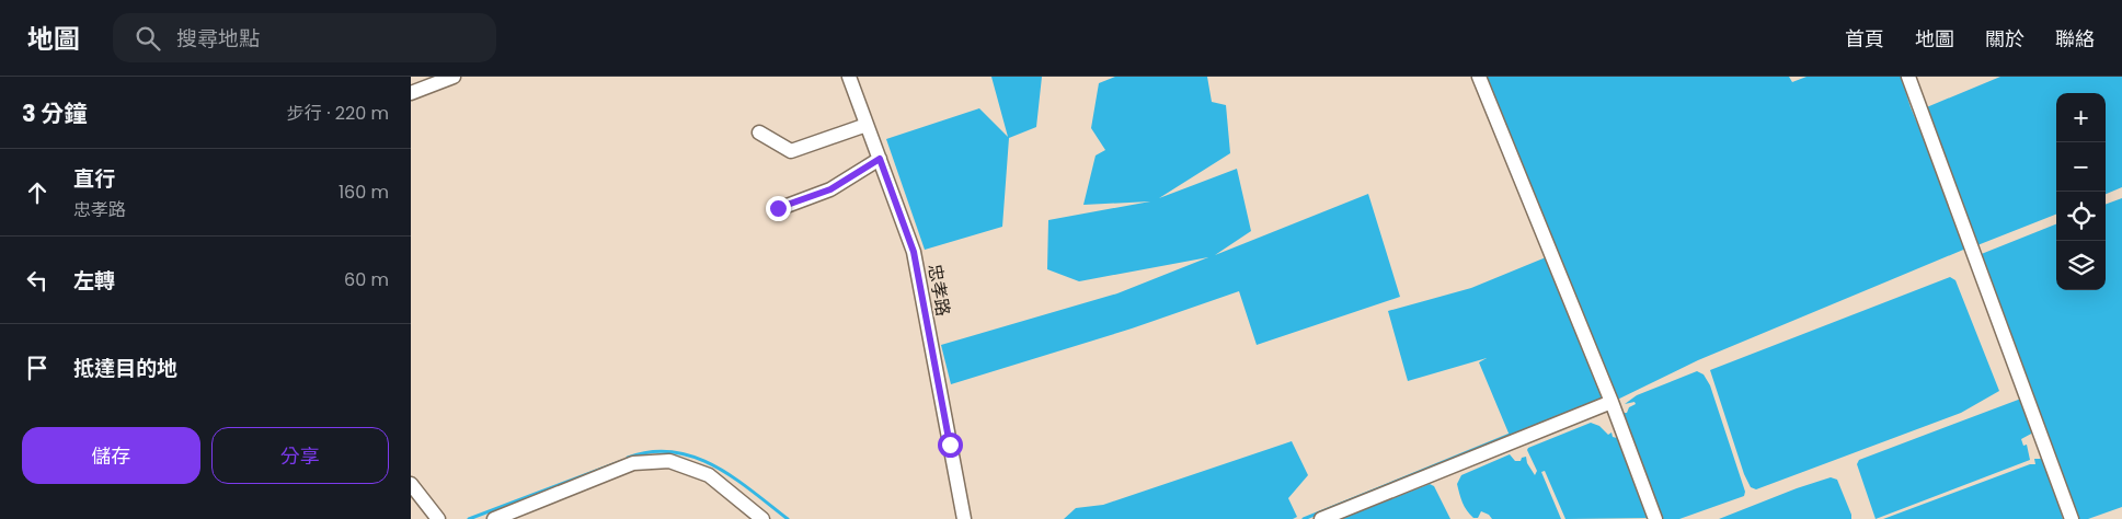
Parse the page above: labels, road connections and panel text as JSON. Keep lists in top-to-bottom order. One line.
{"streets":{"street":["忠孝路"]},"page":{"header":"地圖","search":"搜尋地點","nav":["首頁","地圖","關於","聯絡"],"heading":["3 分鐘","步行 · 220 m"],"map_buttons":["+","−"],"list":[["直行","忠孝路","160 m"],["左轉","60 m"],"抵達目的地"],"buttons":["儲存","分享"]}}
